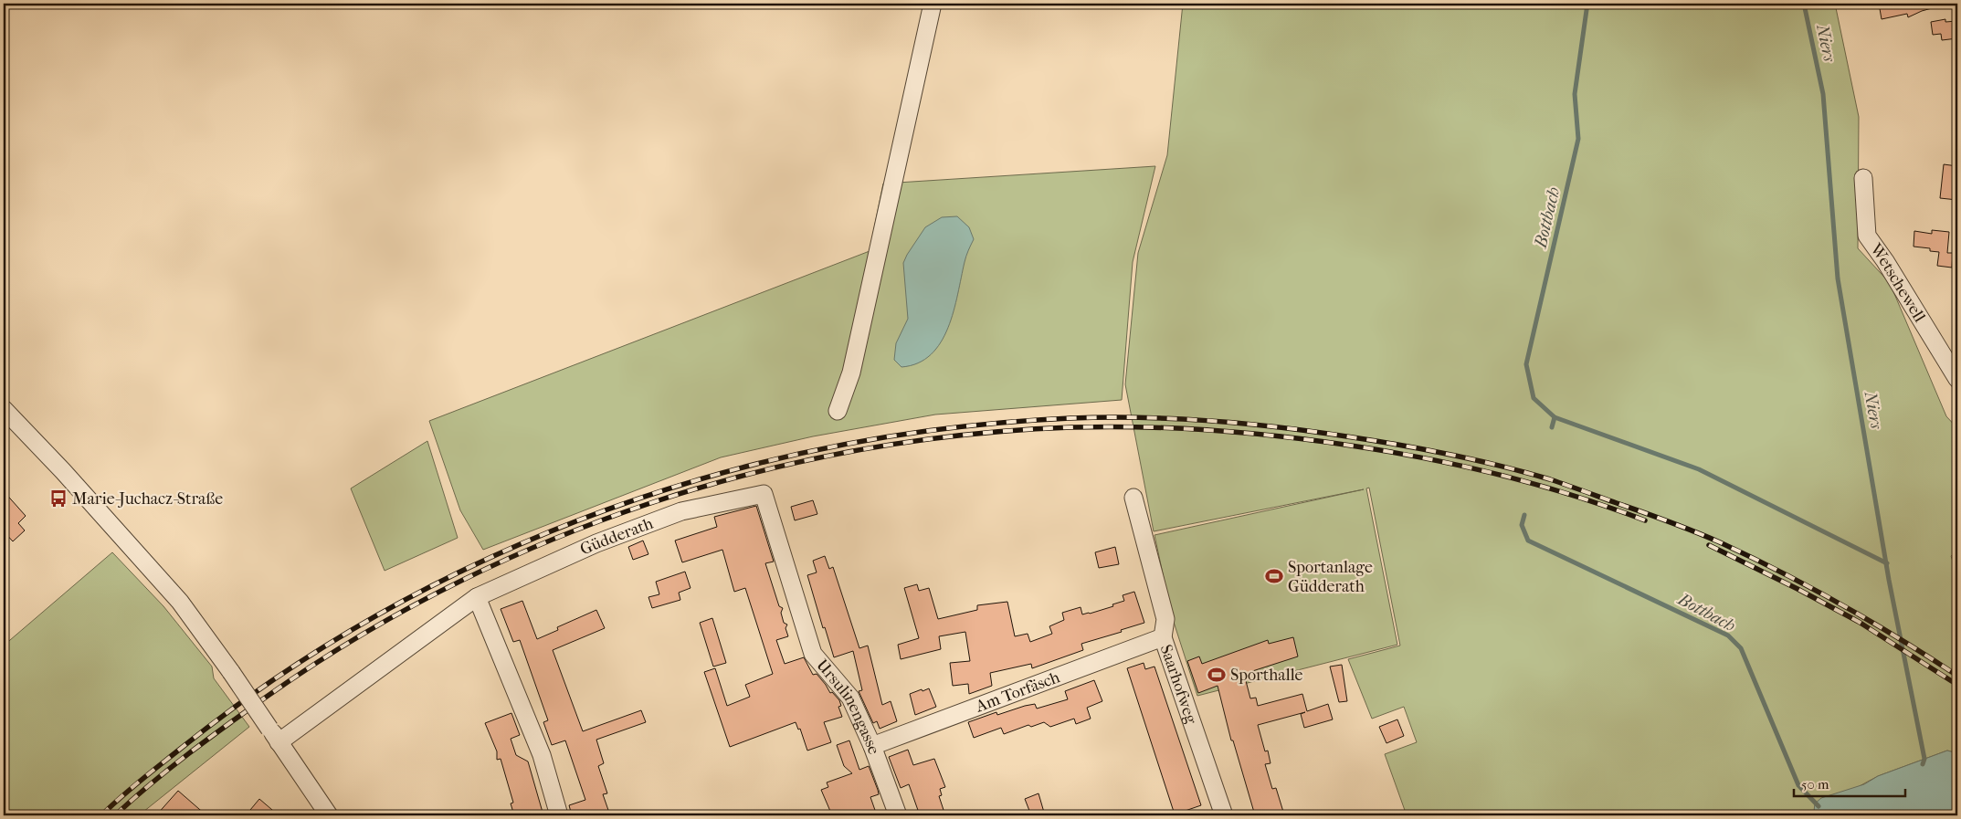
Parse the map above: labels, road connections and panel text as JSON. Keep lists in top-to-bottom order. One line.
{"streets":{"street":["Wetschewell","Güdderath","Saarhofweg","Am Torfäsch","Ursulinengasse"]},"crossings":[["Güdderath","Ursulinengasse"],["Saarhofweg","Am Torfäsch"],["Am Torfäsch","Ursulinengasse"]],"water":["Niers","Bottbach"],"places":{"bus stop":["Marie-Juchacz-Straße"],"sports":["Sportanlage Güdderath","Sporthalle"]},"scale_bar":"50 m"}
